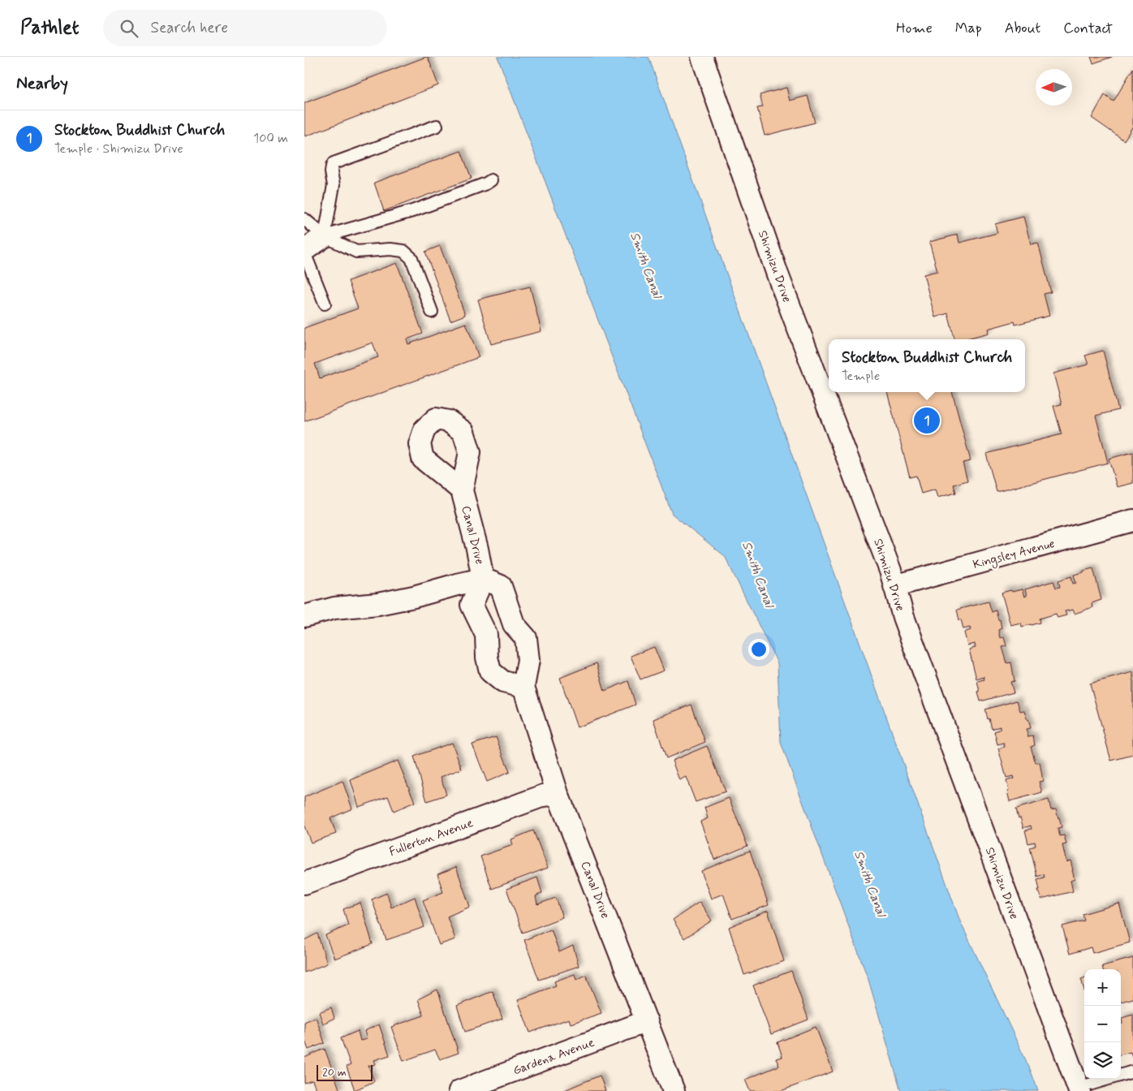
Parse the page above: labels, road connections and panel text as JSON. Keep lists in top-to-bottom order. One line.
{"streets":{"street":["Shimizu Drive","Canal Drive","Kingsley Avenue","Fullerton Avenue","Gardena Avenue"]},"crossings":[["Shimizu Drive","Kingsley Avenue"],["Canal Drive","Fullerton Avenue"],["Canal Drive","Gardena Avenue"]],"water":["Smith Canal"],"scale_bar":"20 m","north":"left","page":{"header":"Pathlet","search":"Search here","nav":["Home","Map","About","Contact"],"heading":"Nearby","list":[{"mark":"1","name":"Stockton Buddhist Church","note":"Temple · Shimizu Drive","value":"100 m"}],"popup":["Stockton Buddhist Church","Temple"],"pins":"1","map_buttons":["+","−"],"scale":"20 m"}}
